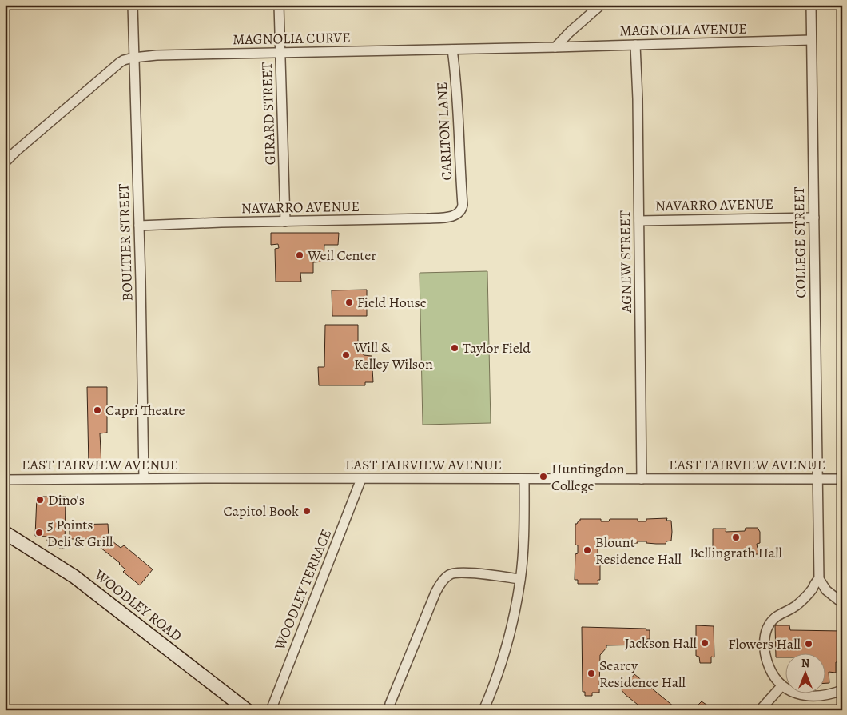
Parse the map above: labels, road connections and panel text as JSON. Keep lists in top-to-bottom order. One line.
{"streets":{"main road":["WOODLEY ROAD"],"street":["MAGNOLIA AVENUE","MAGNOLIA CURVE","GIRARD STREET","CARLTON LANE","NAVARRO AVENUE","BOULTIER STREET","COLLEGE STREET","AGNEW STREET","EAST FAIRVIEW AVENUE","WOODLEY TERRACE"]},"crossings":[["MAGNOLIA AVENUE","MAGNOLIA CURVE"],["MAGNOLIA AVENUE","COLLEGE STREET"],["MAGNOLIA AVENUE","AGNEW STREET"],["MAGNOLIA CURVE","GIRARD STREET"],["MAGNOLIA CURVE","CARLTON LANE"],["MAGNOLIA CURVE","BOULTIER STREET"],["GIRARD STREET","NAVARRO AVENUE"],["CARLTON LANE","NAVARRO AVENUE"],["NAVARRO AVENUE","BOULTIER STREET"],["NAVARRO AVENUE","COLLEGE STREET"],["NAVARRO AVENUE","AGNEW STREET"],["BOULTIER STREET","EAST FAIRVIEW AVENUE"],["COLLEGE STREET","EAST FAIRVIEW AVENUE"],["AGNEW STREET","EAST FAIRVIEW AVENUE"],["EAST FAIRVIEW AVENUE","WOODLEY TERRACE"]],"places":["Weil Center","Field House","Taylor Field","Will & Kelley Wilson","Capri Theatre","Huntingdon College","Dino's","Capitol Book","5 Points Deli & Grill","Bellingrath Hall","Blount Residence Hall","Jackson Hall","Flowers Hall","Searcy Residence Hall"],"north":"top"}
